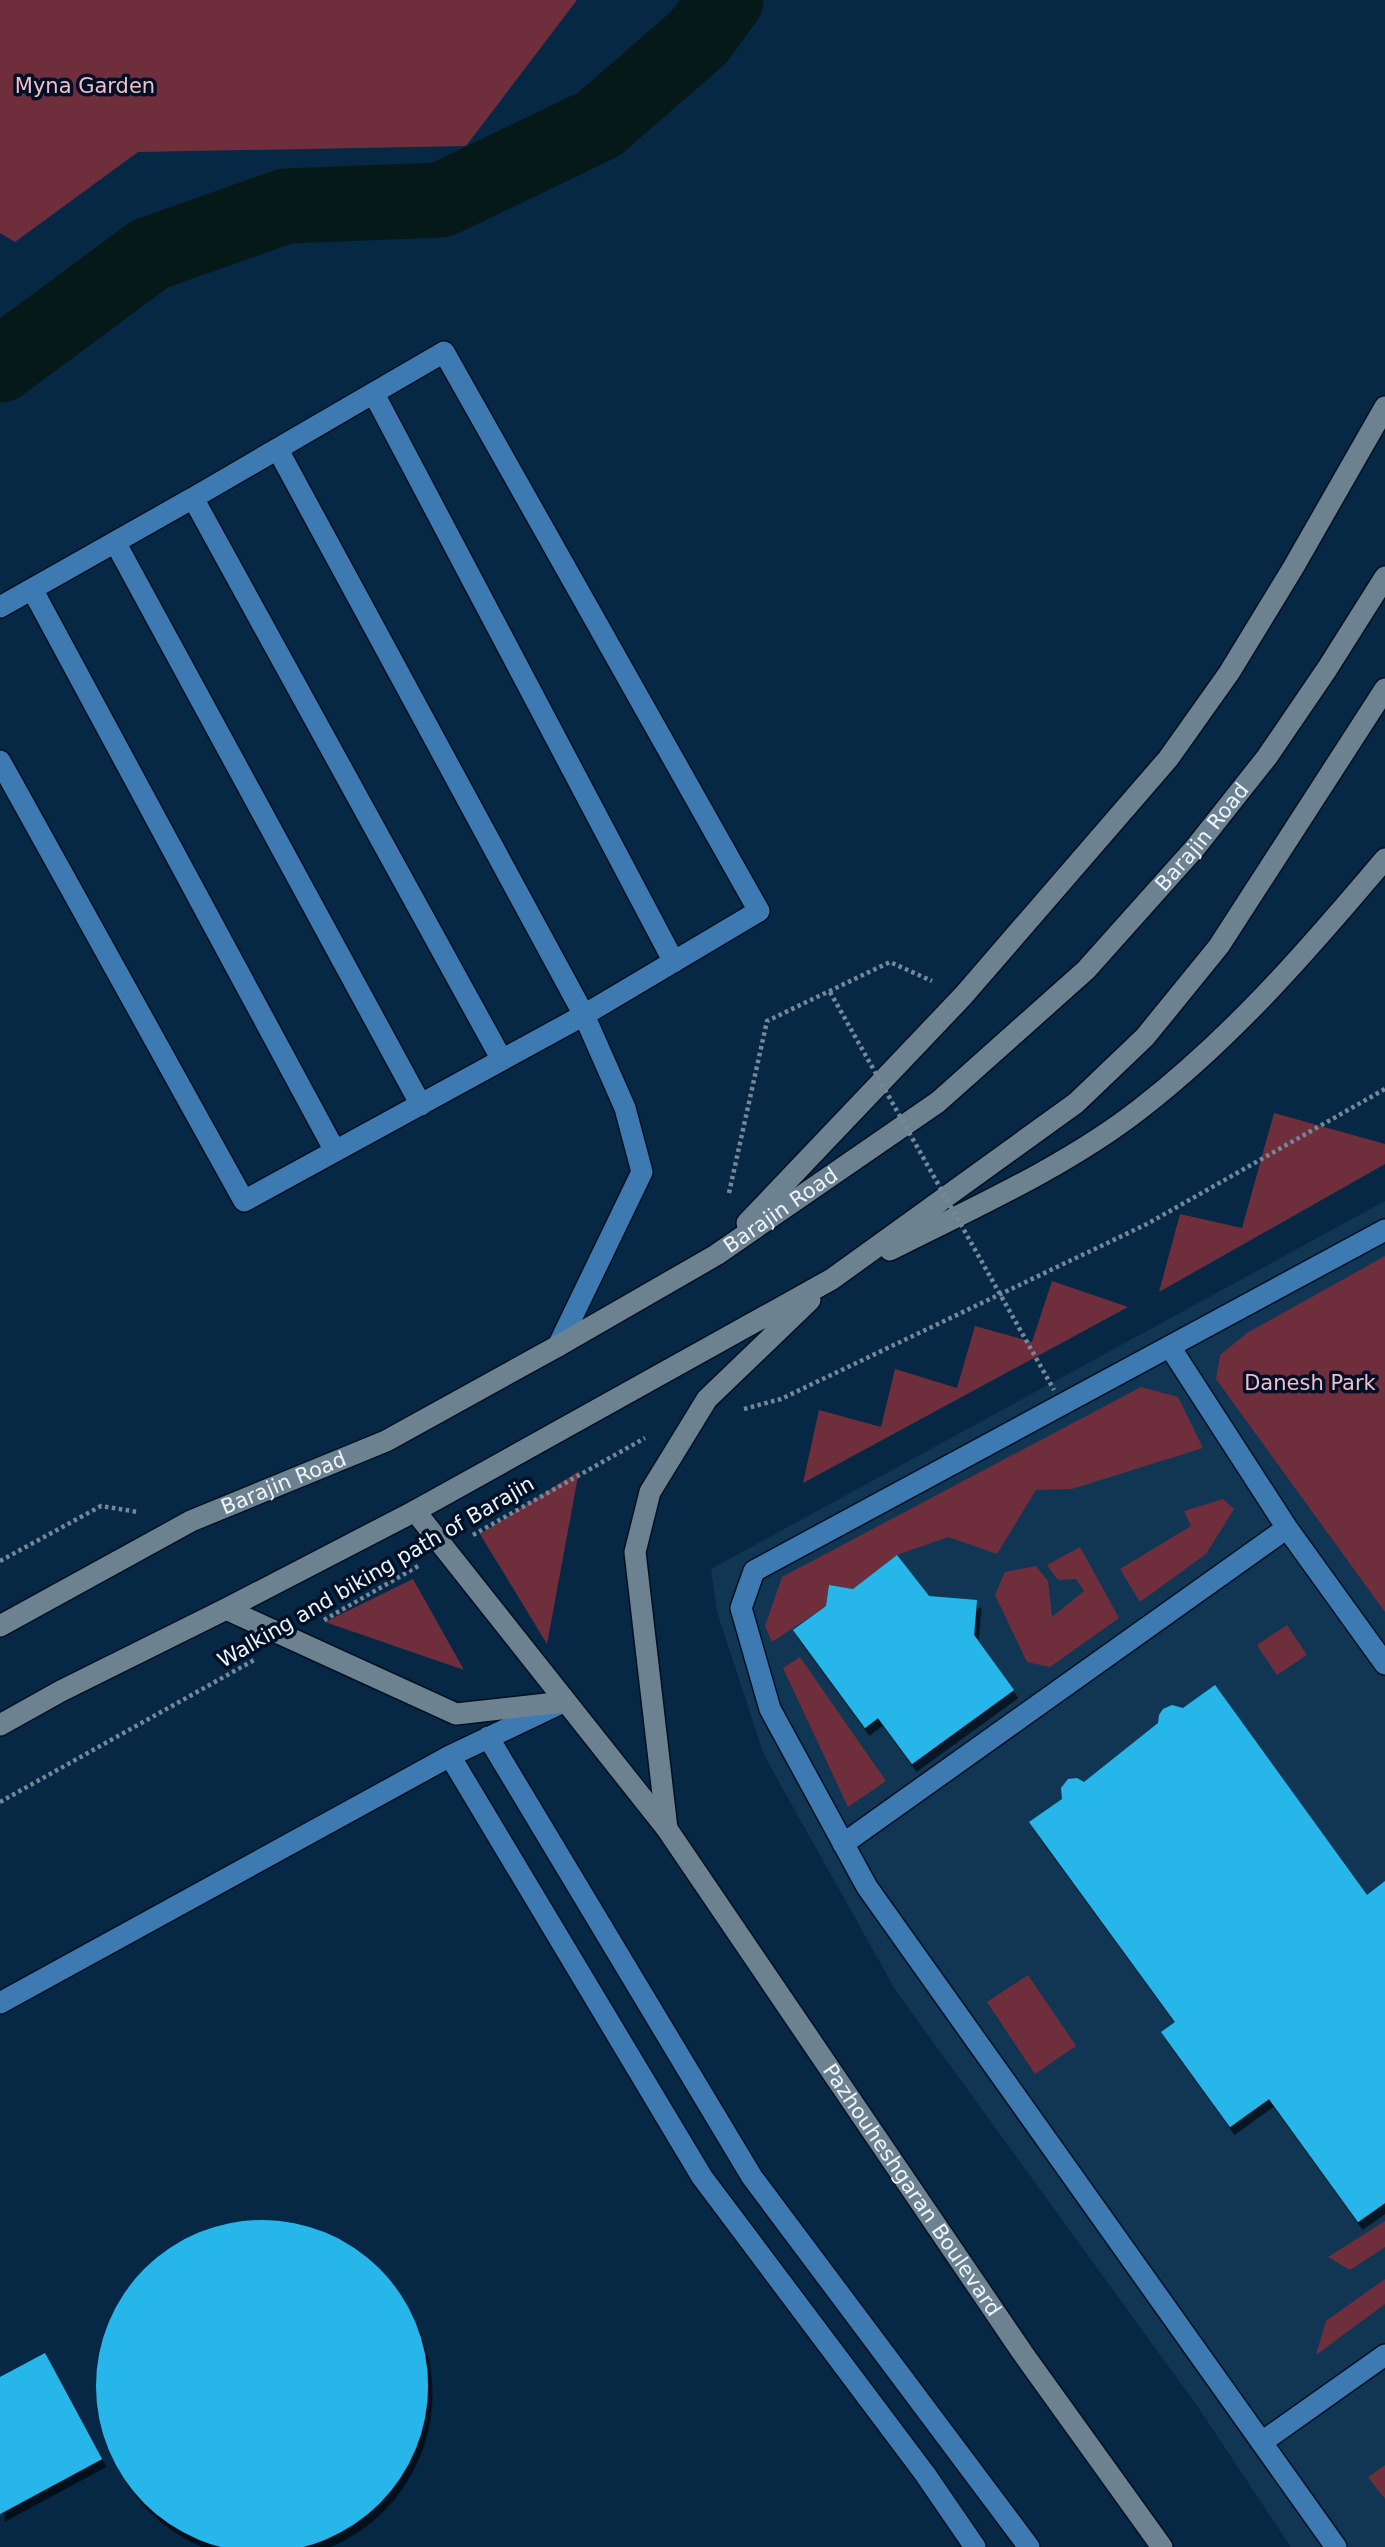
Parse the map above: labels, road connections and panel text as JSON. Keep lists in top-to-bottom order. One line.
{"streets":{"main road":["Barajin Road","Pazhouheshgaran Boulevard"],"path":["Walking and biking path of Barajin"]},"crossings":[["Walking and biking path of Barajin","Pazhouheshgaran Boulevard"]],"parks":["Myna Garden","Danesh Park"]}
